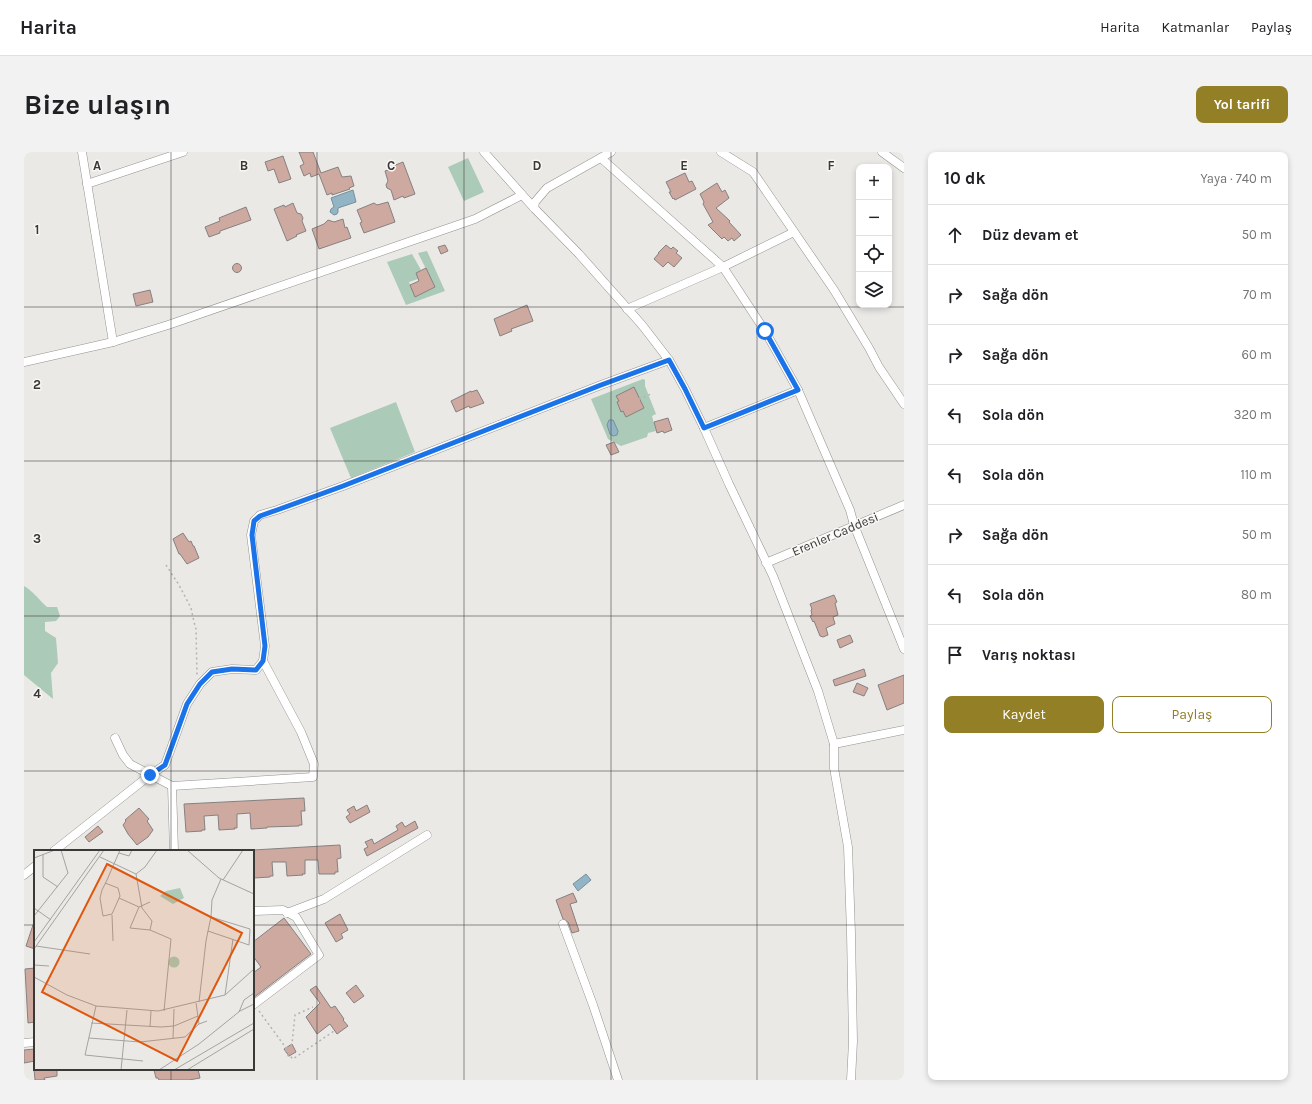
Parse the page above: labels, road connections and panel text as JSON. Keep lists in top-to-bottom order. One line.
{"streets":{"street":["Erenler Caddesi"]},"page":{"header":"Harita","nav":["Harita","Katmanlar","Paylaş"],"buttons":["Yol tarifi",["Kaydet","Paylaş"]],"title":"Bize ulaşın","heading":["10 dk","Yaya · 740 m"],"map_buttons":["+","−"],"list":[["Düz devam et","50 m"],["Sağa dön","70 m"],["Sağa dön","60 m"],["Sola dön","320 m"],["Sola dön","110 m"],["Sağa dön","50 m"],["Sola dön","80 m"],"Varış noktası"]},"grid":{"columns":["A","B","C","D","E","F"],"rows":["1","2","3","4"]}}
